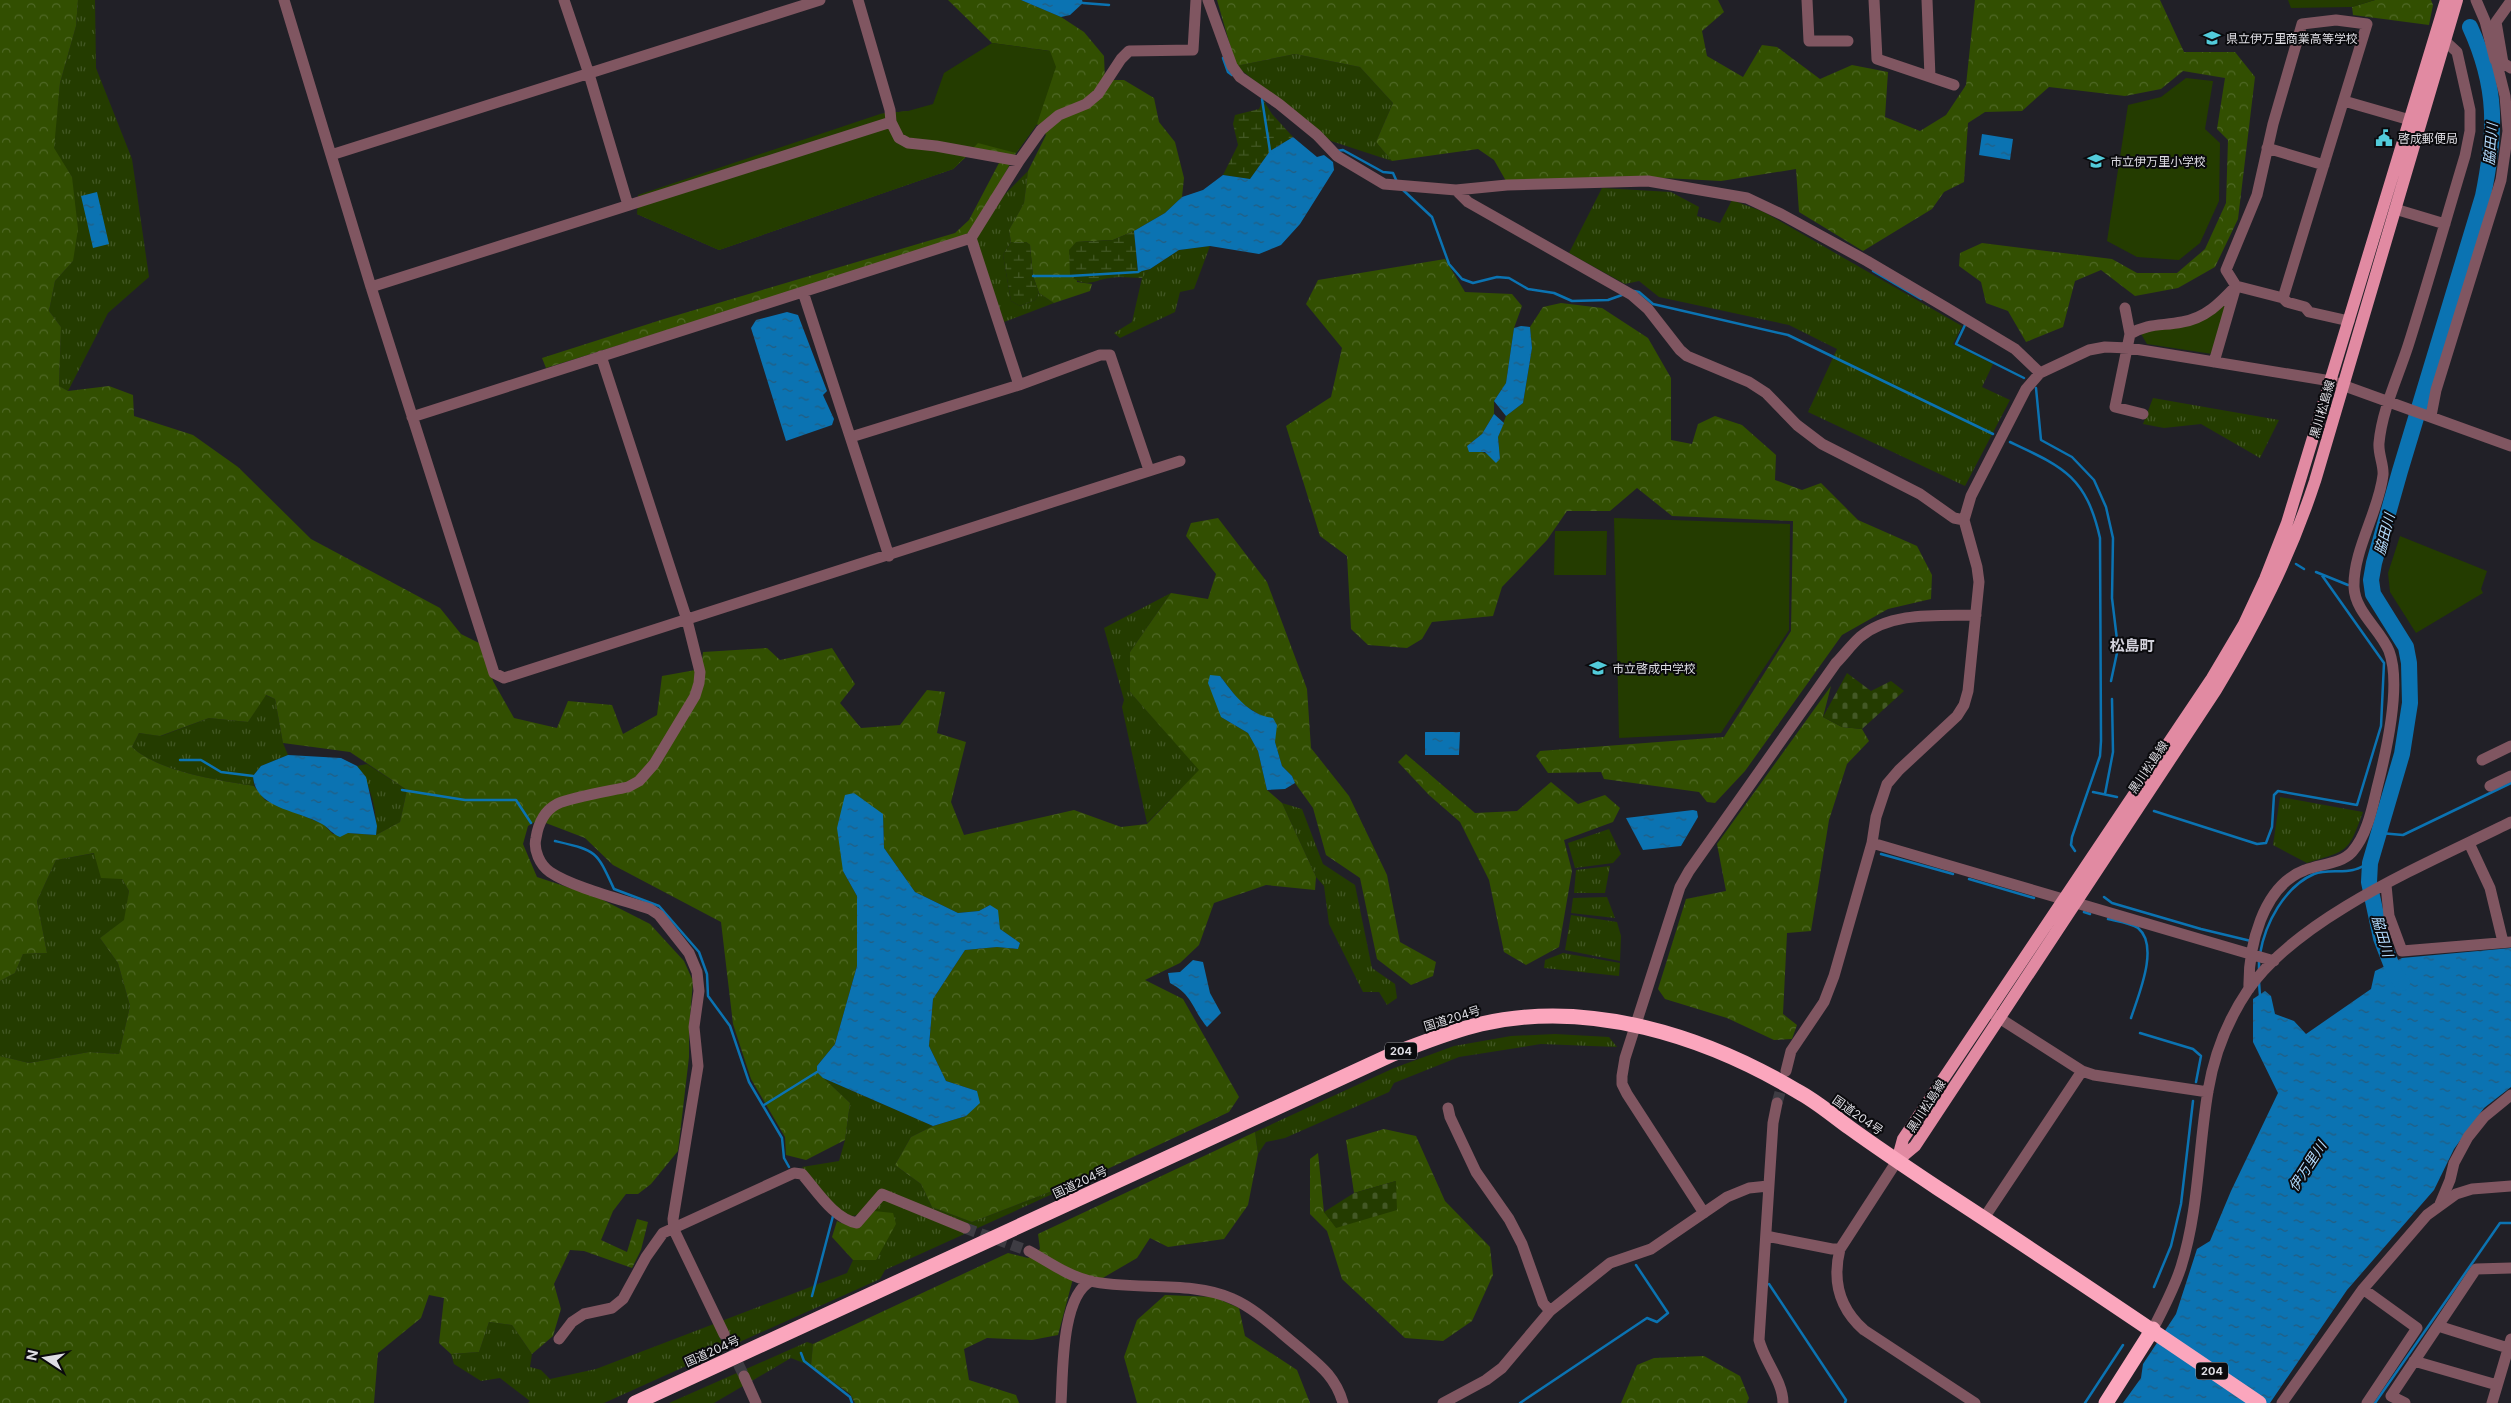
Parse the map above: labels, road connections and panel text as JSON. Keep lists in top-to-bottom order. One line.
{"streets":{"highway":["国道204号","204"],"main road":["黒川松島線"]},"crossings":[["黒川松島線","国道204号"],["国道204号","204"]],"districts":["松島町"],"water":["脇田川","伊万里川"],"places":{"school or university":["県立伊万里商業高等学校","市立伊万里小学校","市立啓成中学校"],"public building":["啓成郵便局"]},"north":"left"}
